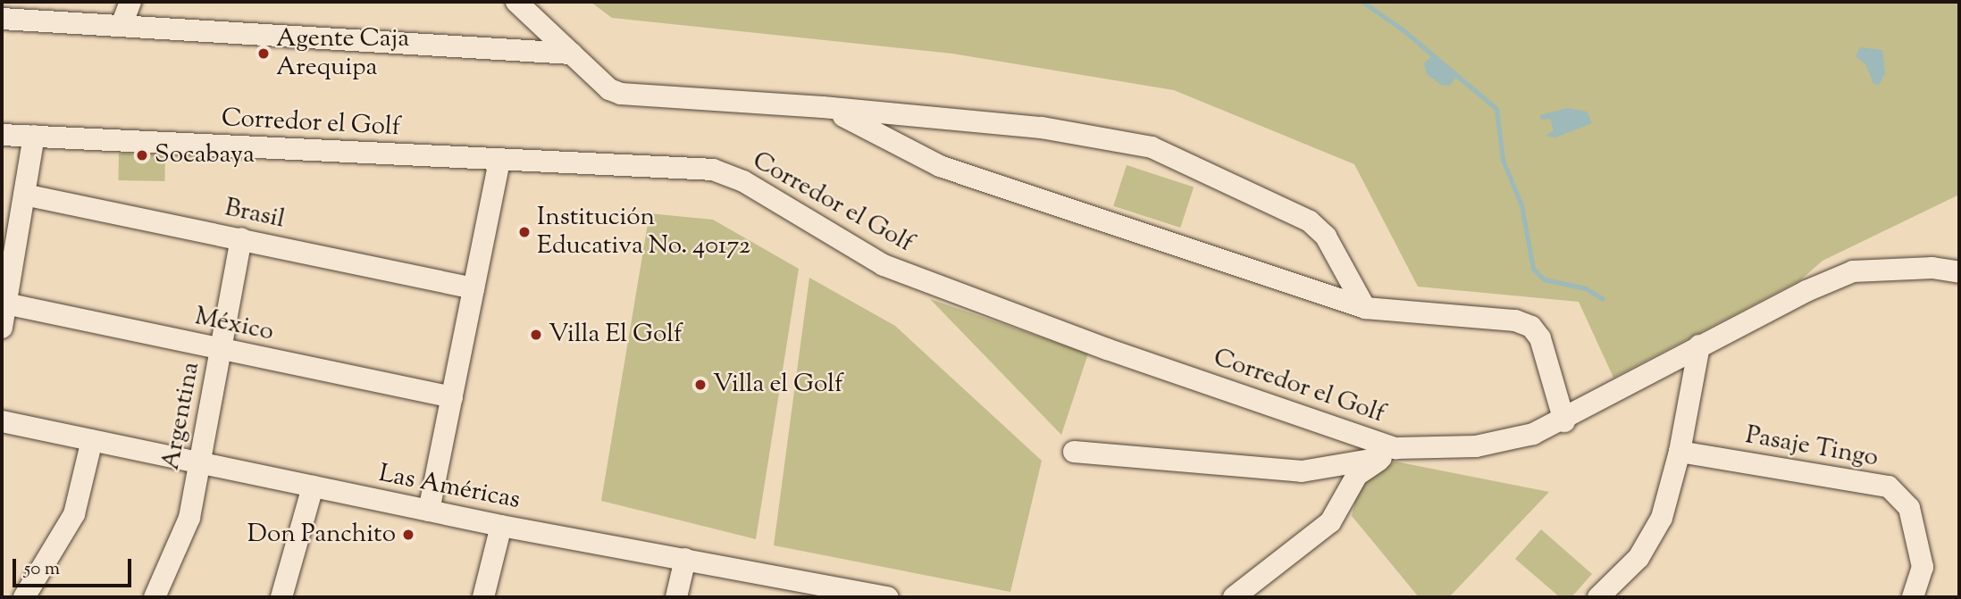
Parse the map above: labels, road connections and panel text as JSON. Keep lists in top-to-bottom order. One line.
{"streets":{"street":["Corredor el Golf","Brasil","México","Argentina","Pasaje Tingo","Las Américas"]},"crossings":[["Brasil","Argentina"],["México","Argentina"],["Argentina","Las Américas"]],"places":["Agente Caja Arequipa","Socabaya","Institución Educativa No. 40172","Villa El Golf","Villa el Golf","Don Panchito"],"scale_bar":"50 m"}
